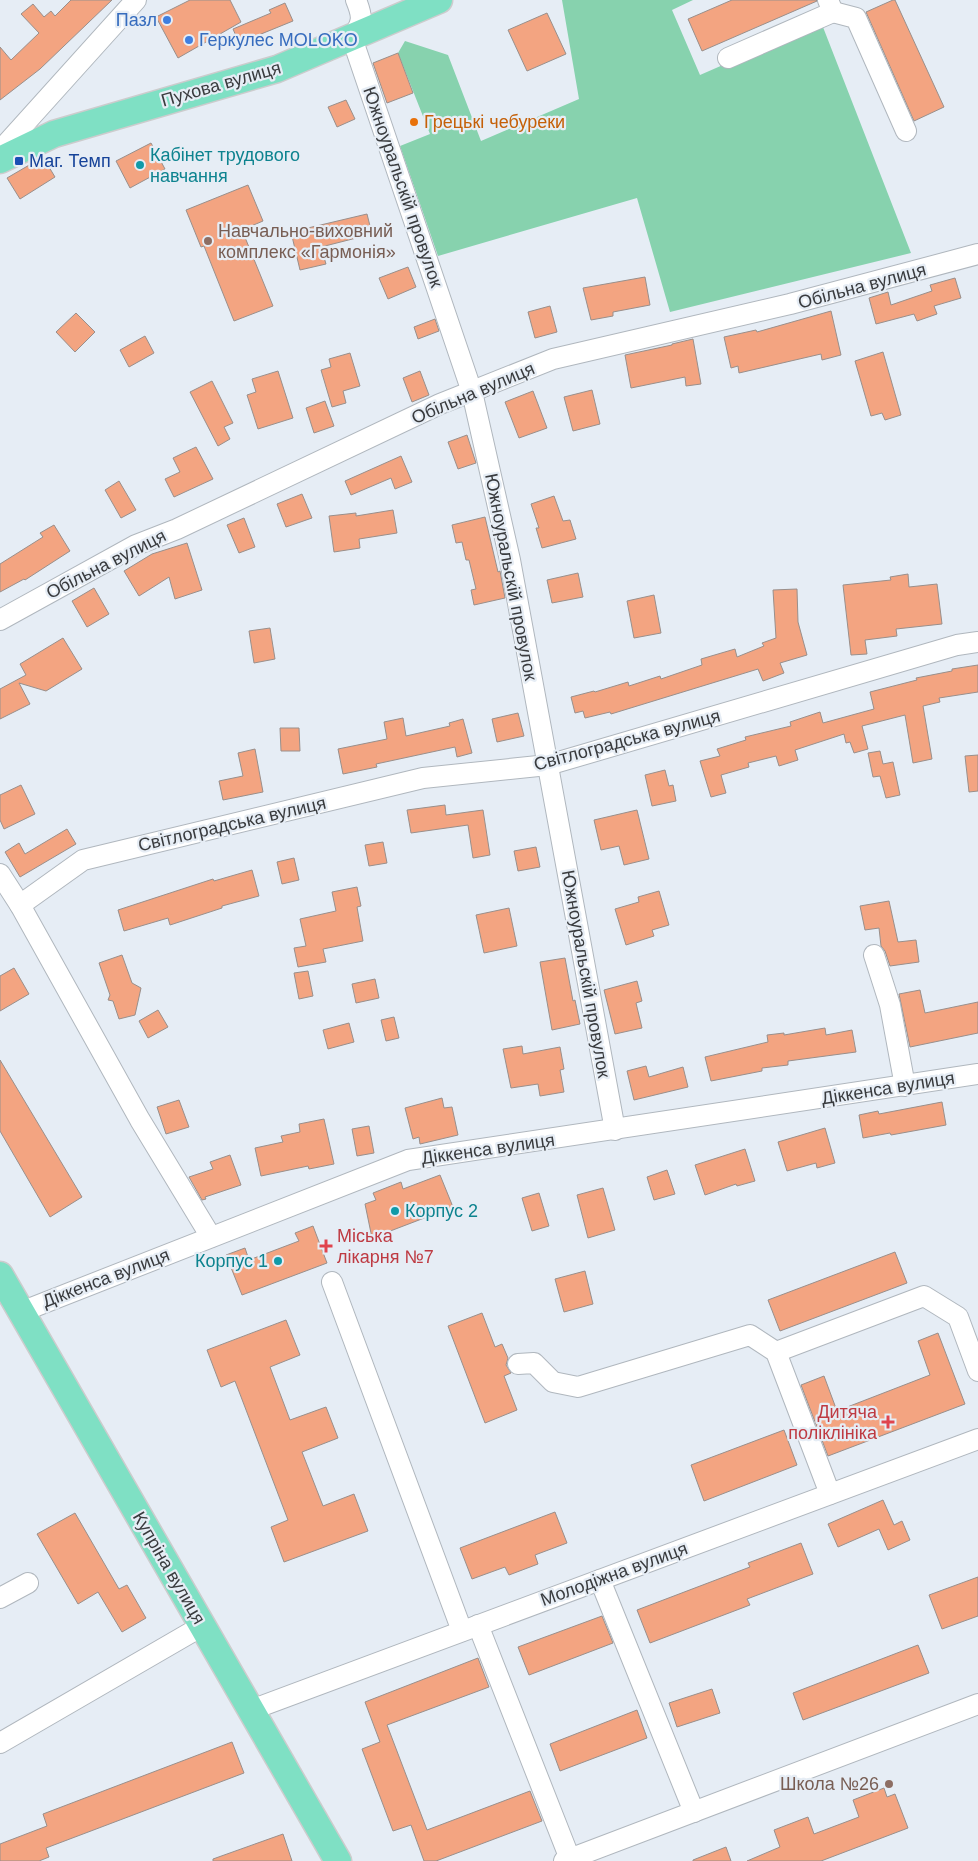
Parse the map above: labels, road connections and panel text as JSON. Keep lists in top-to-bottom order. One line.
{"streets":{"main road":["Пухова вулиця","Купріна вулиця"],"street":["Южноуральскій провулок","Обільна вулиця","Світлоградська вулиця","Діккенса вулиця","Молодіжна вулиця"]},"crossings":[["Пухова вулиця","Южноуральскій провулок"],["Южноуральскій провулок","Обільна вулиця"],["Южноуральскій провулок","Світлоградська вулиця"],["Южноуральскій провулок","Діккенса вулиця"],["Діккенса вулиця","Купріна вулиця"],["Купріна вулиця","Молодіжна вулиця"]],"places":{"other":["Пазл","Геркулес MOLOKO","Грецькі чебуреки","Кабінет трудового навчання","Навчально-виховний комплекс «Гармонія»","Корпус 2","Корпус 1","Школа №26"],"transit":["Маг. Темп"],"health":["Міська лікарня №7","Дитяча поліклініка"]}}
